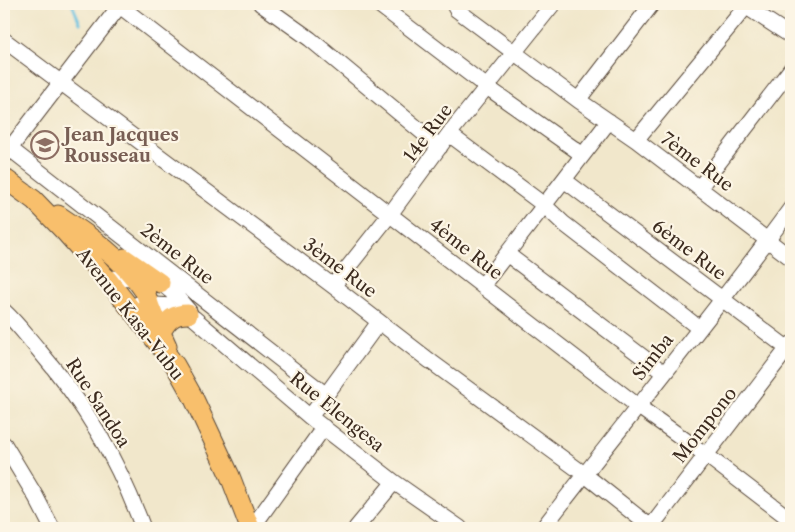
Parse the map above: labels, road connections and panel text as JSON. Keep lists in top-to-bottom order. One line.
{"streets":{"main road":["Avenue Kasa-Vubu"],"street":["14e Rue","7ème Rue","4ème Rue","6ème Rue","2ème Rue","3ème Rue","Simba","Rue Sandoa","Rue Elengesa","Mompono"]},"crossings":[["14e Rue","7ème Rue"],["14e Rue","4ème Rue"],["14e Rue","3ème Rue"],["7ème Rue","Simba"],["4ème Rue","Simba"],["4ème Rue","Mompono"],["6ème Rue","Simba"],["6ème Rue","Mompono"],["3ème Rue","Simba"],["3ème Rue","Mompono"]],"places":{"school or university":["Jean Jacques Rousseau"]}}
